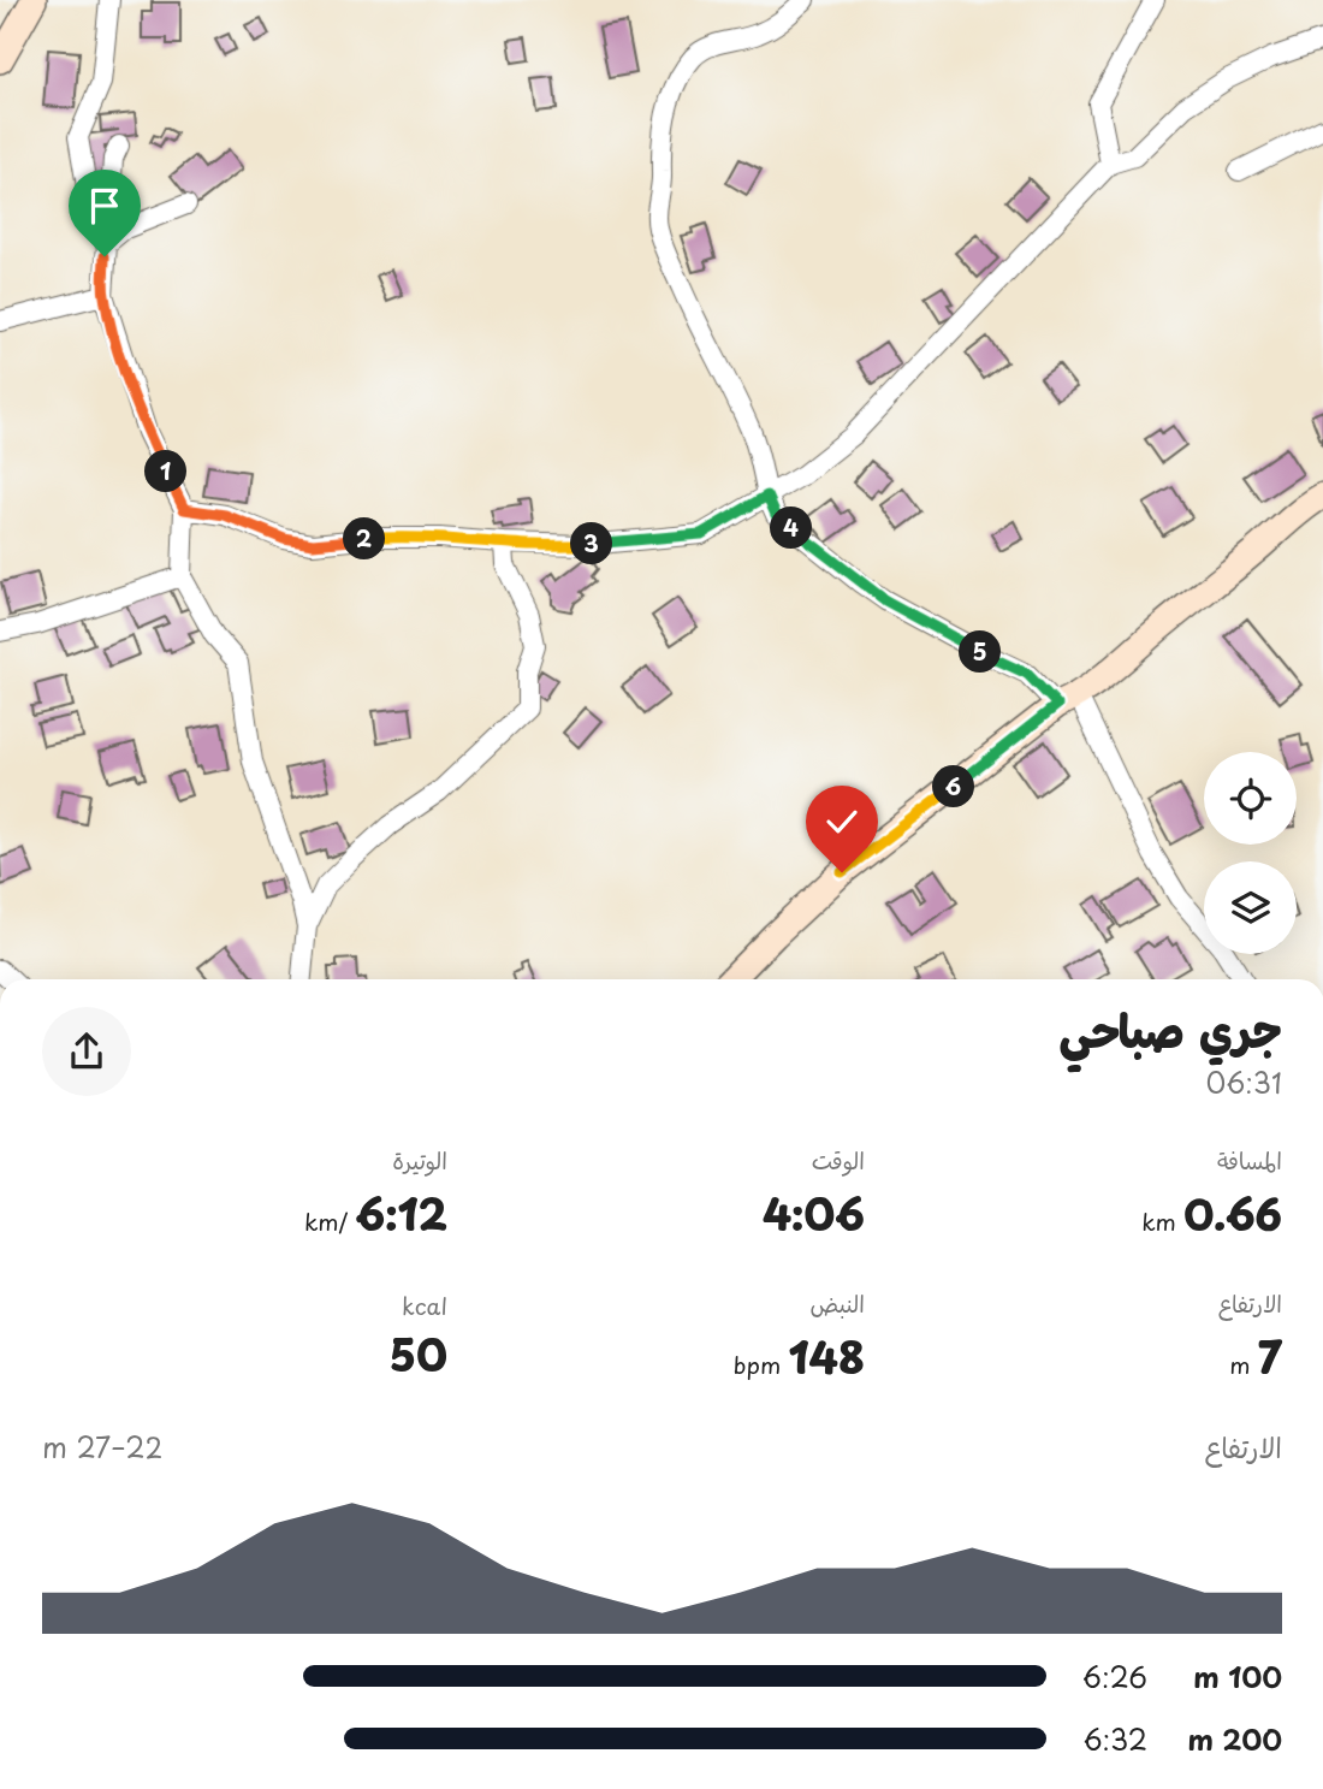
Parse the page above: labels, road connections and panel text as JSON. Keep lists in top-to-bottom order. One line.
{"page":{"pins":["1","4","2","3","5","6"],"heading":["جري صباحي","06:31"],"stats":[["المسافة","0.66 km"],["الوقت","4:06"],["الوتيرة","6:12 /km"],["الارتفاع","7 m"],["النبض","148 bpm"],["kcal","50"]],"chart":["الارتفاع","22–27 m"],"list":[{"name":"100 m","note":"6:26"},{"name":"200 m","note":"6:32"}]}}
